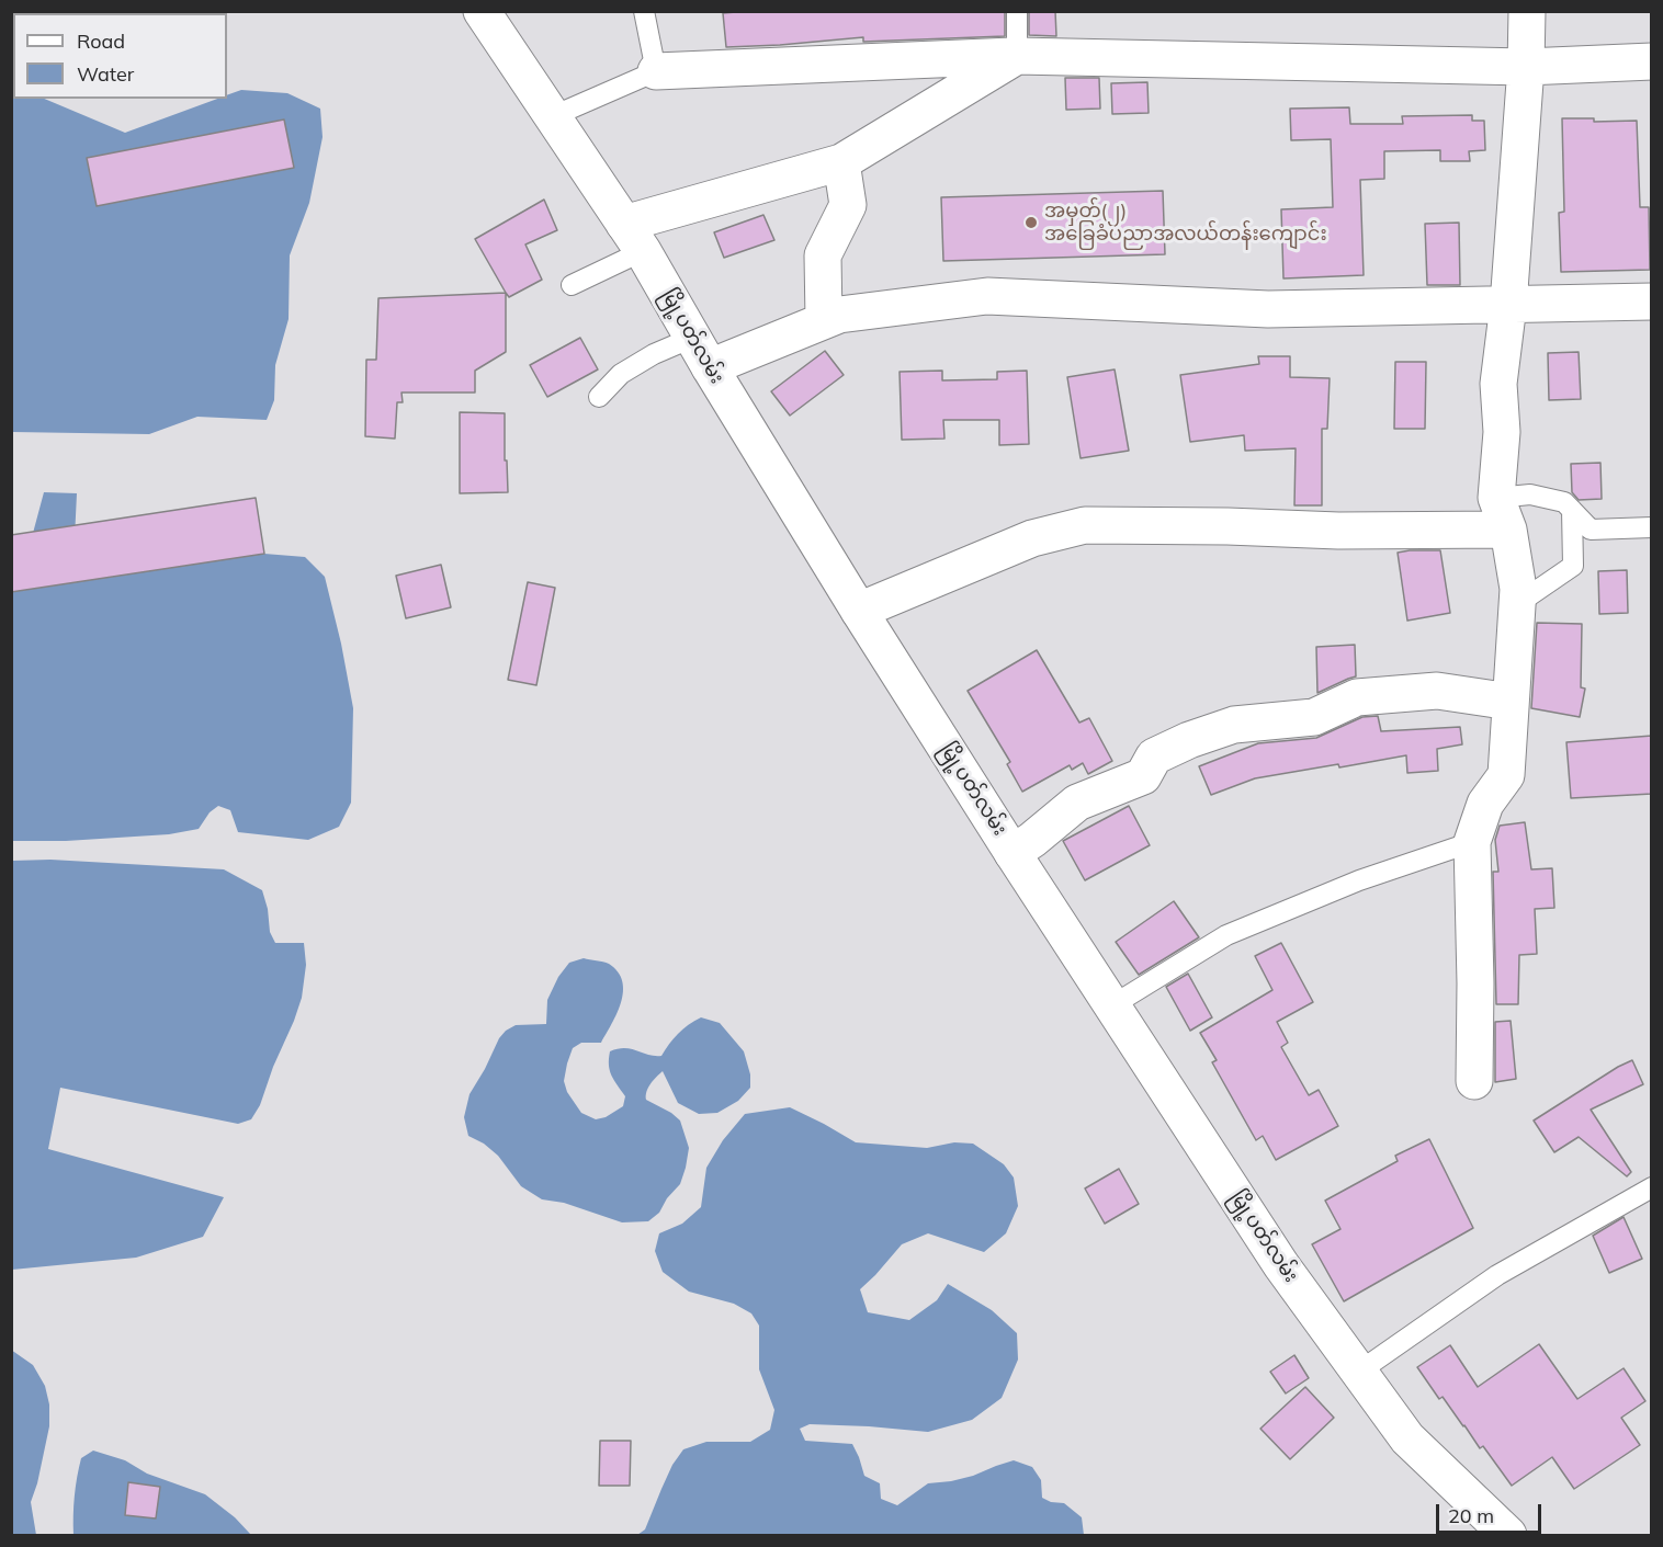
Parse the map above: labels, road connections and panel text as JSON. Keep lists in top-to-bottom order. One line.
{"streets":{"street":["မြို့ပတ်လမ်း"]},"places":["အမှတ်(၂) အခြေခံပညာအလယ်တန်းကျောင်း"],"legend":["Road","Water"],"scale_bar":"20 m"}
